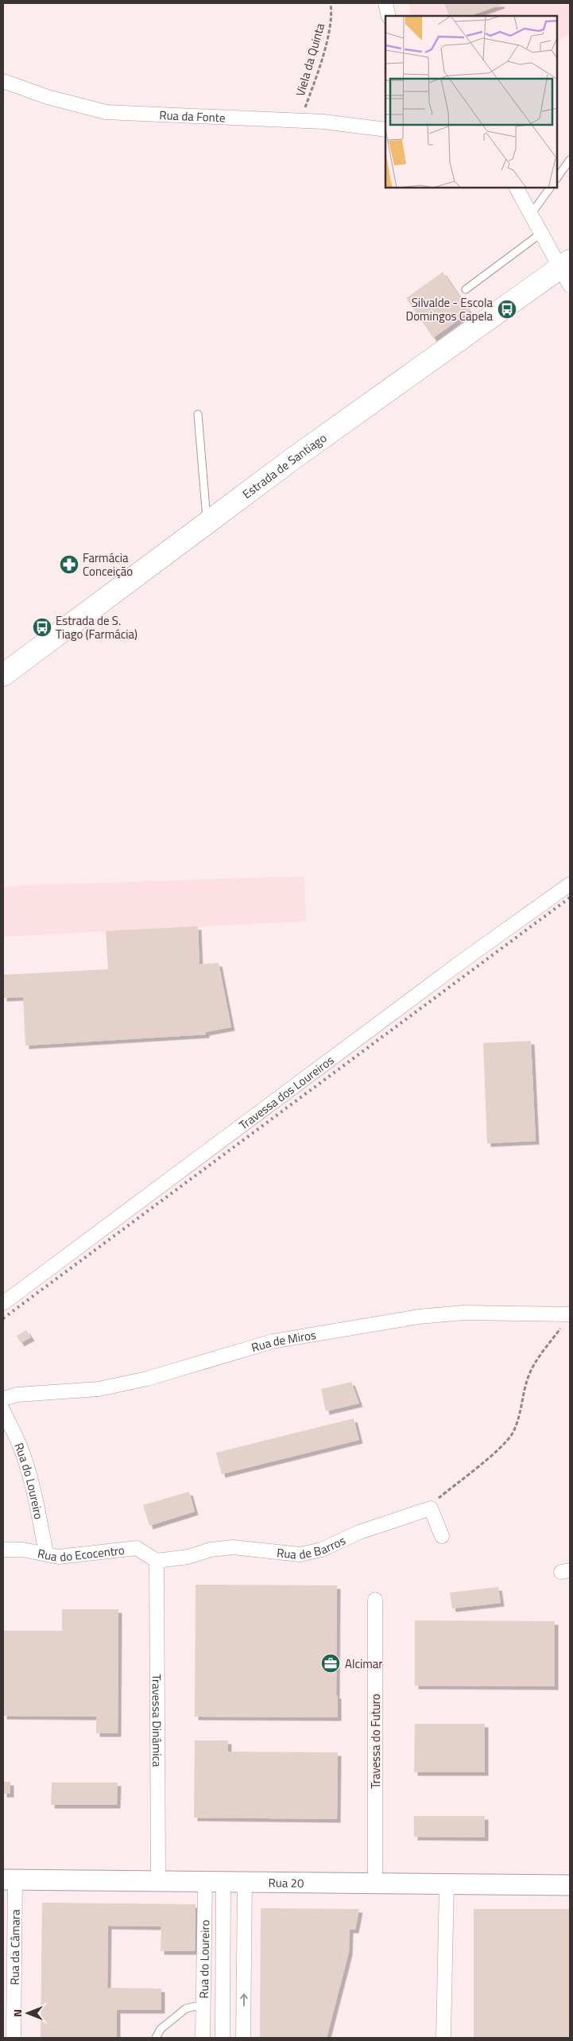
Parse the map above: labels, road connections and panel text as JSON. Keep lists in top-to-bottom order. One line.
{"streets":{"main road":["Estrada de Santiago","Rua 20"],"street":["Rua da Fonte","Travessa dos Loureiros","Rua de Miros","Rua do Loureiro","Rua de Barros","Rua do Ecocentro","Travessa Dinâmica","Travessa do Futuro","Rua da Câmara"],"path":["Viela da Quinta"]},"crossings":[["Viela da Quinta","Rua da Fonte"],["Rua do Loureiro","Rua do Ecocentro"],["Rua do Loureiro","Rua 20"],["Rua de Barros","Rua do Ecocentro"],["Rua de Barros","Travessa Dinâmica"],["Rua do Ecocentro","Travessa Dinâmica"],["Travessa Dinâmica","Rua 20"],["Travessa do Futuro","Rua 20"],["Rua 20","Rua da Câmara"]],"places":{"bus stop":["Silvalde - Escola Domingos Capela","Estrada de S. Tiago (Farmácia)"],"pharmacy":["Farmácia Conceição"],"office":["Alcimar"]},"north":"left"}
